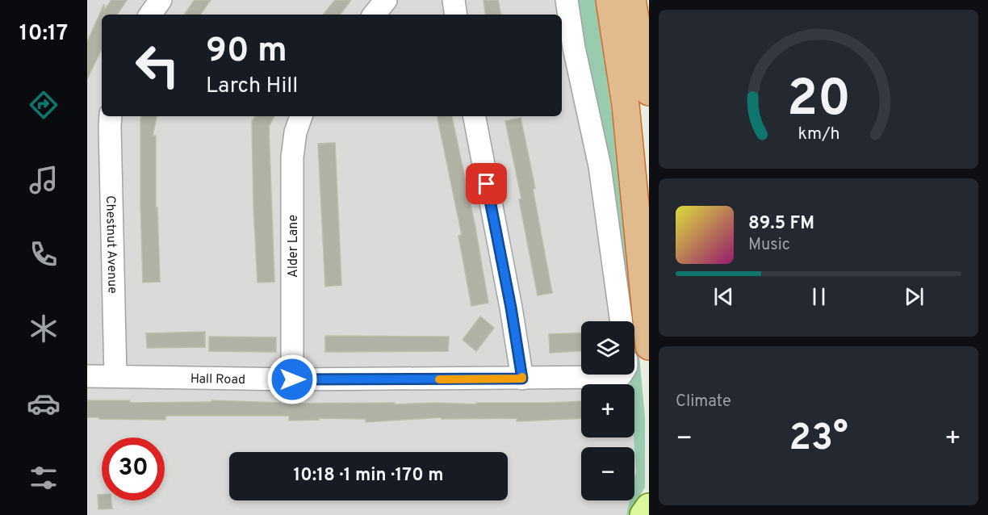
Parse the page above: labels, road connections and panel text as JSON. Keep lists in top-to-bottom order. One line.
{"streets":{"street":["Chestnut Avenue","Alder Lane","Hall Road"]},"crossings":[["Chestnut Avenue","Hall Road"],["Alder Lane","Hall Road"]],"page":{"tabs":"10:17","turn":["90 m","Larch Hill"],"song":["89.5 FM","Music"],"map_buttons":["+","−"],"tile":"Climate","heat":["−","23°","+"],"limit":"30","trip":"10:18 · 1 min · 170 m","gauge":["20","km/h"]}}
